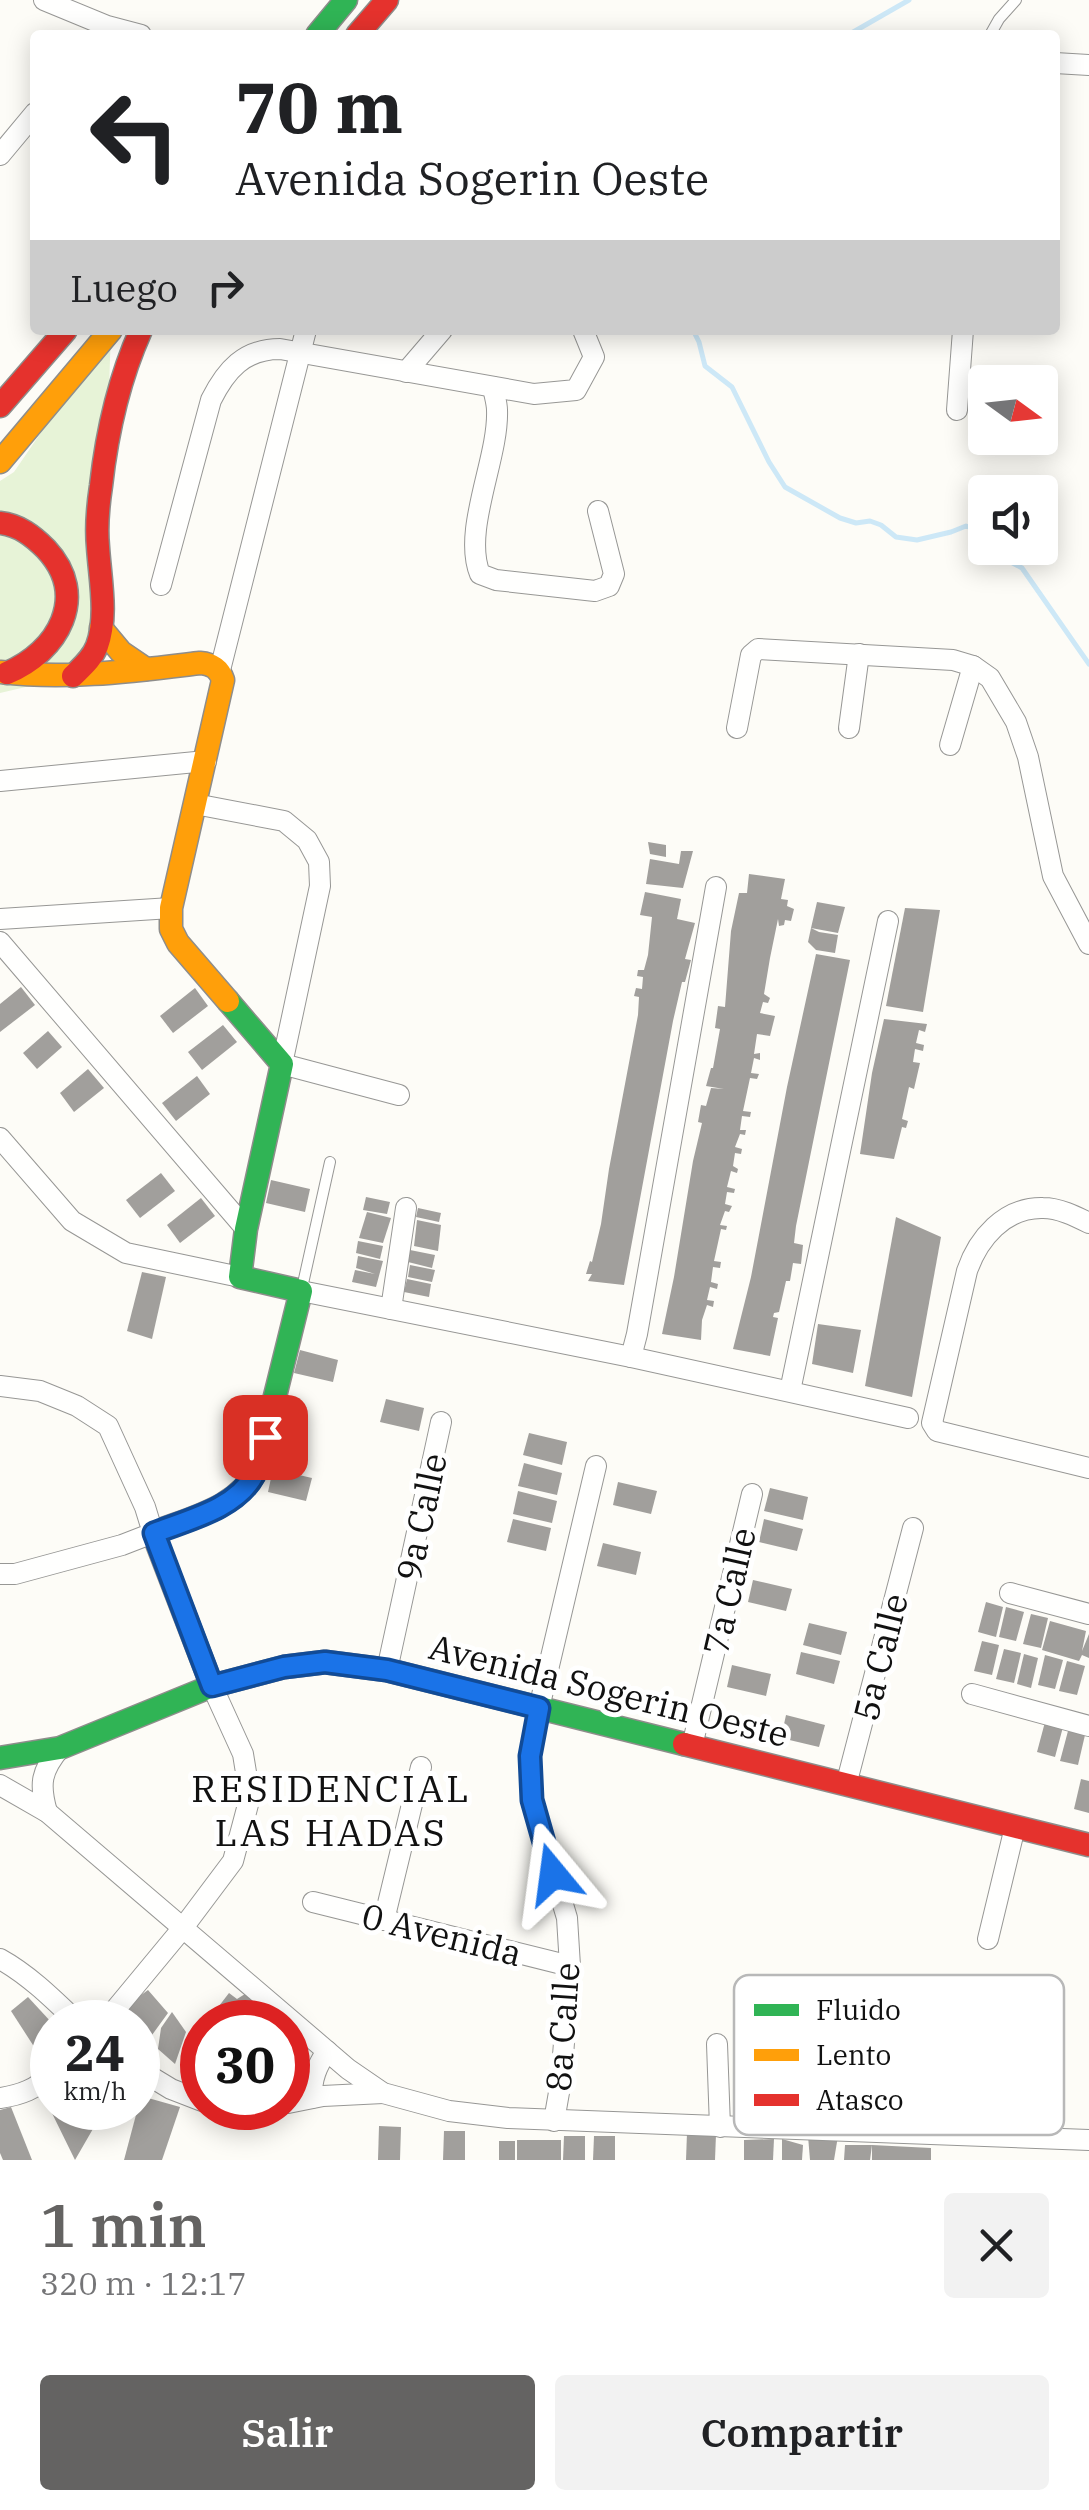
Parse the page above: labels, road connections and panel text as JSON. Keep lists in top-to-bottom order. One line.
{"streets":{"main road":["Avenida Sogerin Oeste"],"street":["9a Calle","7a Calle","5a Calle","0 Avenida","8a Calle"]},"crossings":[["9a Calle","Avenida Sogerin Oeste"],["7a Calle","Avenida Sogerin Oeste"],["5a Calle","Avenida Sogerin Oeste"],["Avenida Sogerin Oeste","8a Calle"],["0 Avenida","8a Calle"]],"districts":["RESIDENCIAL LAS HADAS"],"legend":["Fluido","Lento","Atasco"],"north":"right","page":{"turn":["70 m","Avenida Sogerin Oeste"],"then":"Luego","speed":"24 km/h","limit":"30","heading":["1 min","320 m · 12:17"],"buttons":["Salir","Compartir"]}}
